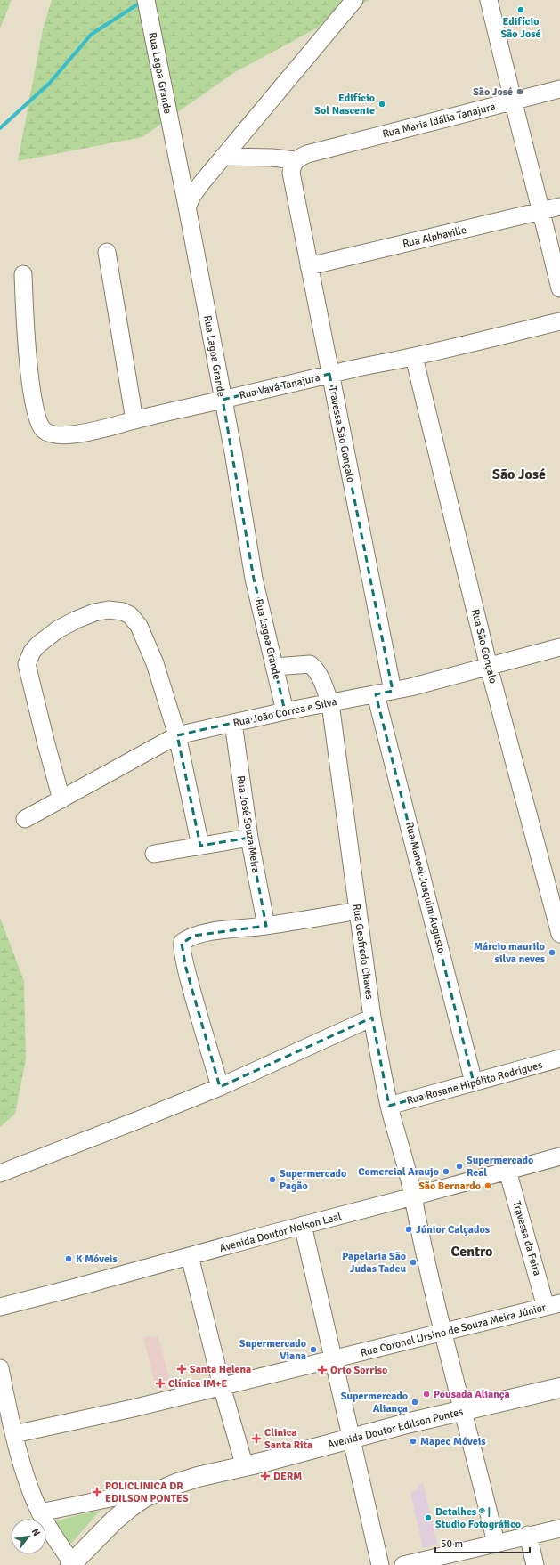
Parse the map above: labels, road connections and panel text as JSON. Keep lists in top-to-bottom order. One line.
{"streets":{"main road":["Avenida Doutor Edilson Pontes"],"street":["Rua Lagoa Grande","Rua Maria Idália Tanajura","Rua Alphaville","Rua Vavá Tanajura","Travessa São Gonçalo","Rua São Gonçalo","Rua João Correa e Silva","Rua José Souza Meira","Rua Manoel Joaquim Augusto","Rua Geofredo Chaves","Rua Rosane Hipólito Rodrigues","Avenida Doutor Nelson Leal","Travessa da Feira","Rua Coronel Ursino de Souza Meira Júnior"]},"crossings":[["Rua Lagoa Grande","Rua Vavá Tanajura"],["Rua Lagoa Grande","Rua João Correa e Silva"],["Rua Lagoa Grande","Rua Geofredo Chaves"],["Rua Maria Idália Tanajura","Travessa São Gonçalo"],["Rua Alphaville","Travessa São Gonçalo"],["Rua Vavá Tanajura","Travessa São Gonçalo"],["Rua Vavá Tanajura","Rua São Gonçalo"],["Travessa São Gonçalo","Rua João Correa e Silva"],["Rua São Gonçalo","Rua João Correa e Silva"],["Rua João Correa e Silva","Rua José Souza Meira"],["Rua João Correa e Silva","Rua Manoel Joaquim Augusto"],["Rua João Correa e Silva","Rua Geofredo Chaves"],["Rua Manoel Joaquim Augusto","Rua Rosane Hipólito Rodrigues"],["Rua Geofredo Chaves","Rua Rosane Hipólito Rodrigues"],["Rua Geofredo Chaves","Avenida Doutor Nelson Leal"],["Rua Geofredo Chaves","Rua Coronel Ursino de Souza Meira Júnior"],["Rua Geofredo Chaves","Avenida Doutor Edilson Pontes"],["Avenida Doutor Nelson Leal","Travessa da Feira"],["Travessa da Feira","Rua Coronel Ursino de Souza Meira Júnior"]],"districts":["São José","Centro"],"places":{"other":["Edifício São José","São José","Edifício Sol Nascente","Márcio maurilo silva neves","Supermercado Real","Comercial Araujo","Supermercado Pagão","São Bernardo","Júnior Calçados","K Móveis","Papelaria São Judas Tadeu","Supermercado Viana","Pousada Aliança","Supermercado Aliança","Mapec Móveis","Detalhes ® | Studio Fotográfico"],"health":["Santa Helena","Orto Sorriso","Clínica IM+E","Clinica Santa Rita","DERM","POLICLINICA DR EDILSON PONTES"]},"scale_bar":"50 m","north":"top right"}
